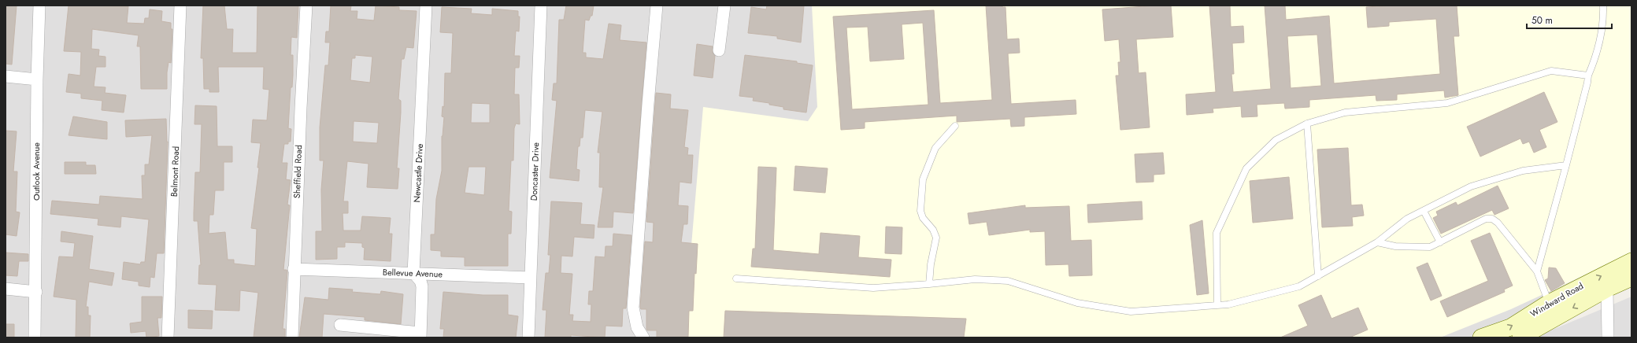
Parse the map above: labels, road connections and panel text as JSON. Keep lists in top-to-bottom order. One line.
{"streets":{"main road":["Windward Road"],"street":["Outlook Avenue","Belmont Road","Sheffield Road","Doncaster Drive","Newcastle Drive","Bellevue Avenue"]},"crossings":[["Sheffield Road","Bellevue Avenue"],["Doncaster Drive","Bellevue Avenue"],["Newcastle Drive","Bellevue Avenue"]],"scale_bar":"50 m"}
